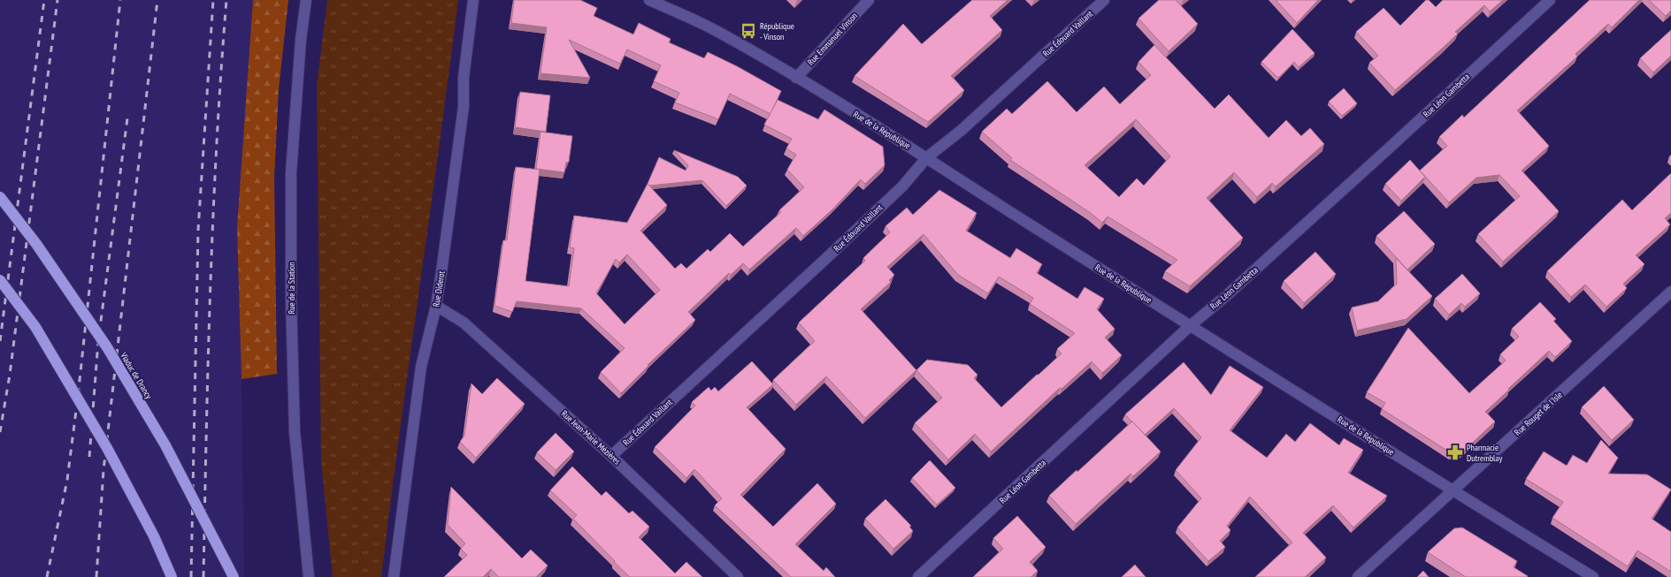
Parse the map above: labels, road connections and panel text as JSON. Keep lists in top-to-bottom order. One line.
{"streets":{"highway":["Viaduc de Drancy"],"street":["Rue Édouard Vaillant","Rue Emmanuel Vinson","Rue Léon Gambetta","Rue de la République","Rue de la Station","Rue Diderot","Rue Rouget de l'Isle","Rue Jean-Marie Mézières"]},"crossings":[["Rue Édouard Vaillant","Rue de la République"],["Rue Édouard Vaillant","Rue Jean-Marie Mézières"],["Rue Emmanuel Vinson","Rue de la République"],["Rue Léon Gambetta","Rue de la République"],["Rue de la République","Rue Rouget de l'Isle"],["Rue Diderot","Rue Jean-Marie Mézières"]],"places":{"bus stop":["République - Vinson"],"pharmacy":["Pharmacie Dutremblay"]}}
